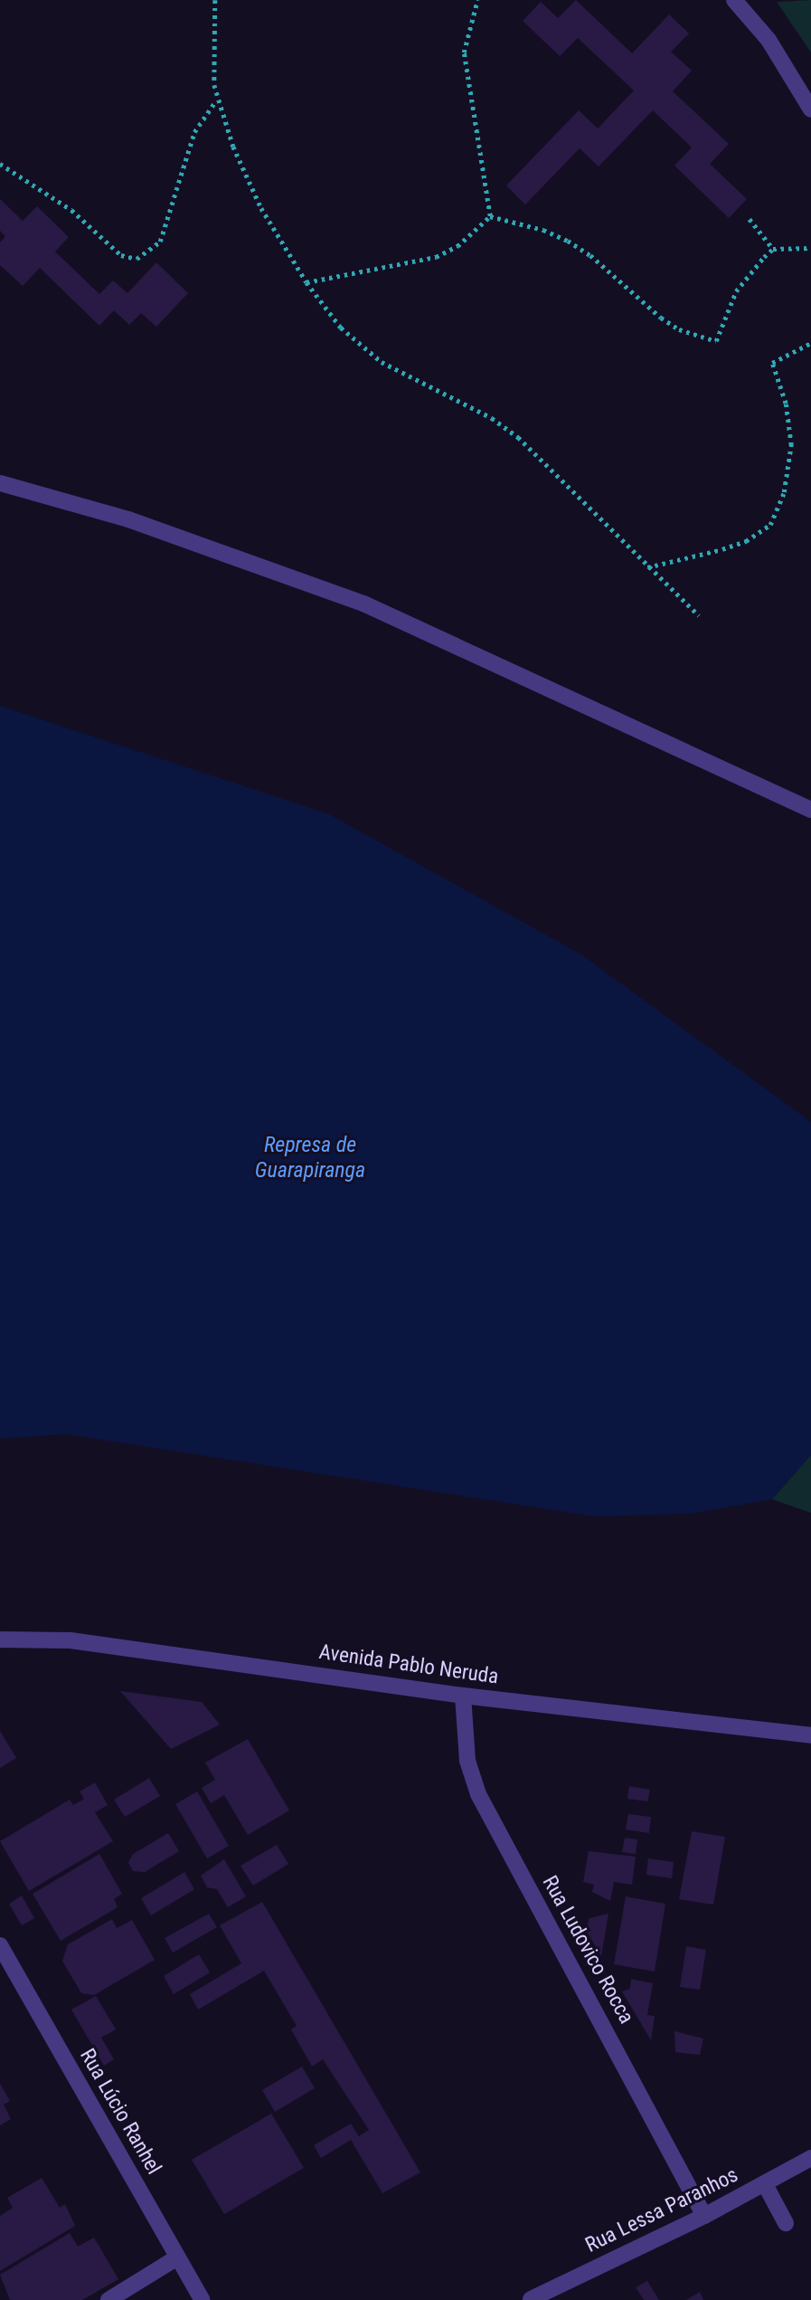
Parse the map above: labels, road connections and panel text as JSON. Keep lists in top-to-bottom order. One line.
{"streets":{"street":["Avenida Pablo Neruda","Rua Ludovico Rocca","Rua Lúcio Ranhel","Rua Lessa Paranhos"]},"crossings":[["Avenida Pablo Neruda","Rua Ludovico Rocca"],["Rua Ludovico Rocca","Rua Lessa Paranhos"]],"water":["Represa de Guarapiranga"]}
